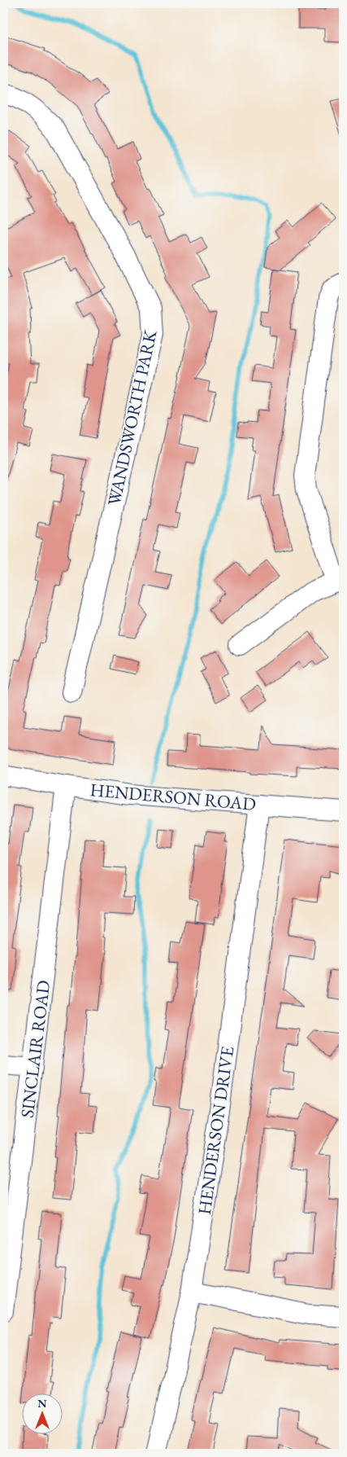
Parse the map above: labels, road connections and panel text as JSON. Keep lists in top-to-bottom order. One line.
{"streets":{"street":["WANDSWORTH PARK","HENDERSON ROAD","SINCLAIR ROAD","HENDERSON DRIVE"]},"crossings":[["HENDERSON ROAD","SINCLAIR ROAD"],["HENDERSON ROAD","HENDERSON DRIVE"]],"north":"top"}
